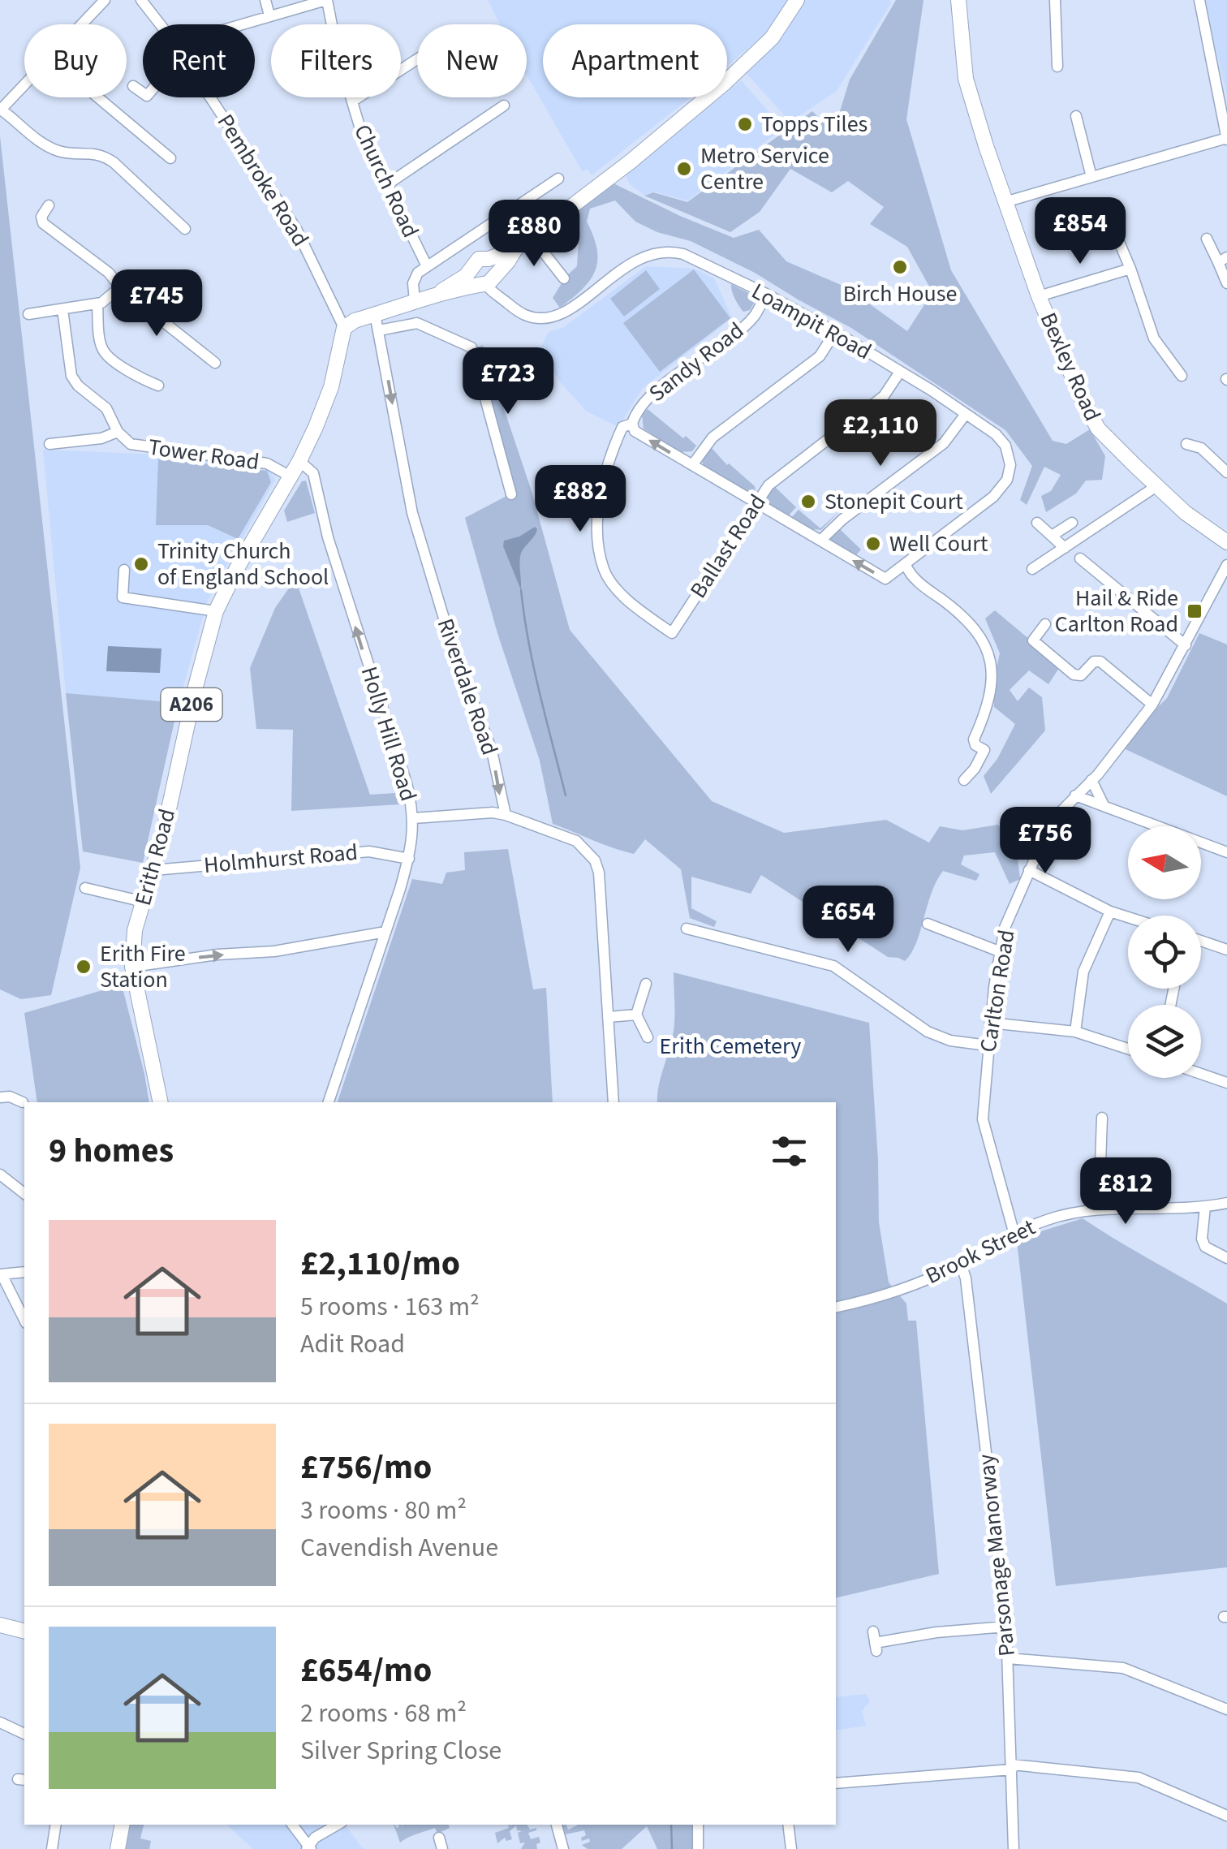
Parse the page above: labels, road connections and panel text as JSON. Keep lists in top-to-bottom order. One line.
{"streets":{"main road":["Bexley Road","A206","Erith Road"],"street":["Pembroke Road","Church Road","Loampit Road","Sandy Road","Tower Road","Ballast Road","Riverdale Road","Holly Hill Road","Holmhurst Road","Carlton Road","Brook Street","Parsonage Manorway"]},"crossings":[["Pembroke Road","Erith Road"],["Loampit Road","Sandy Road"],["Loampit Road","Ballast Road"],["Sandy Road","Ballast Road"],["Tower Road","Erith Road"],["Holly Hill Road","Erith Road"],["Holly Hill Road","Holmhurst Road"],["Erith Road","Holmhurst Road"],["Carlton Road","Brook Street"],["Brook Street","Parsonage Manorway"]],"one_way":["Riverdale Road","Holly Hill Road"],"parks":["Erith Cemetery"],"places":{"other":["Topps Tiles","Metro Service Centre","Birch House","Stonepit Court","Well Court","Trinity Church of England School","Erith Fire Station"],"transit":["Hail & Ride Carlton Road"]},"north":"left","page":{"chip":["Buy","Rent","Filters","New","Apartment"],"price":["£854","£880","£745","£723","£2,110","£882","£756","£654","£812"],"heading":"9 homes","list":[{"name":"£2,110/mo","note":"5 rooms · 163 m² · Adit Road"},{"name":"£756/mo","note":"3 rooms · 80 m² · Cavendish Avenue"},{"name":"£654/mo","note":"2 rooms · 68 m² · Silver Spring Close"}]}}
